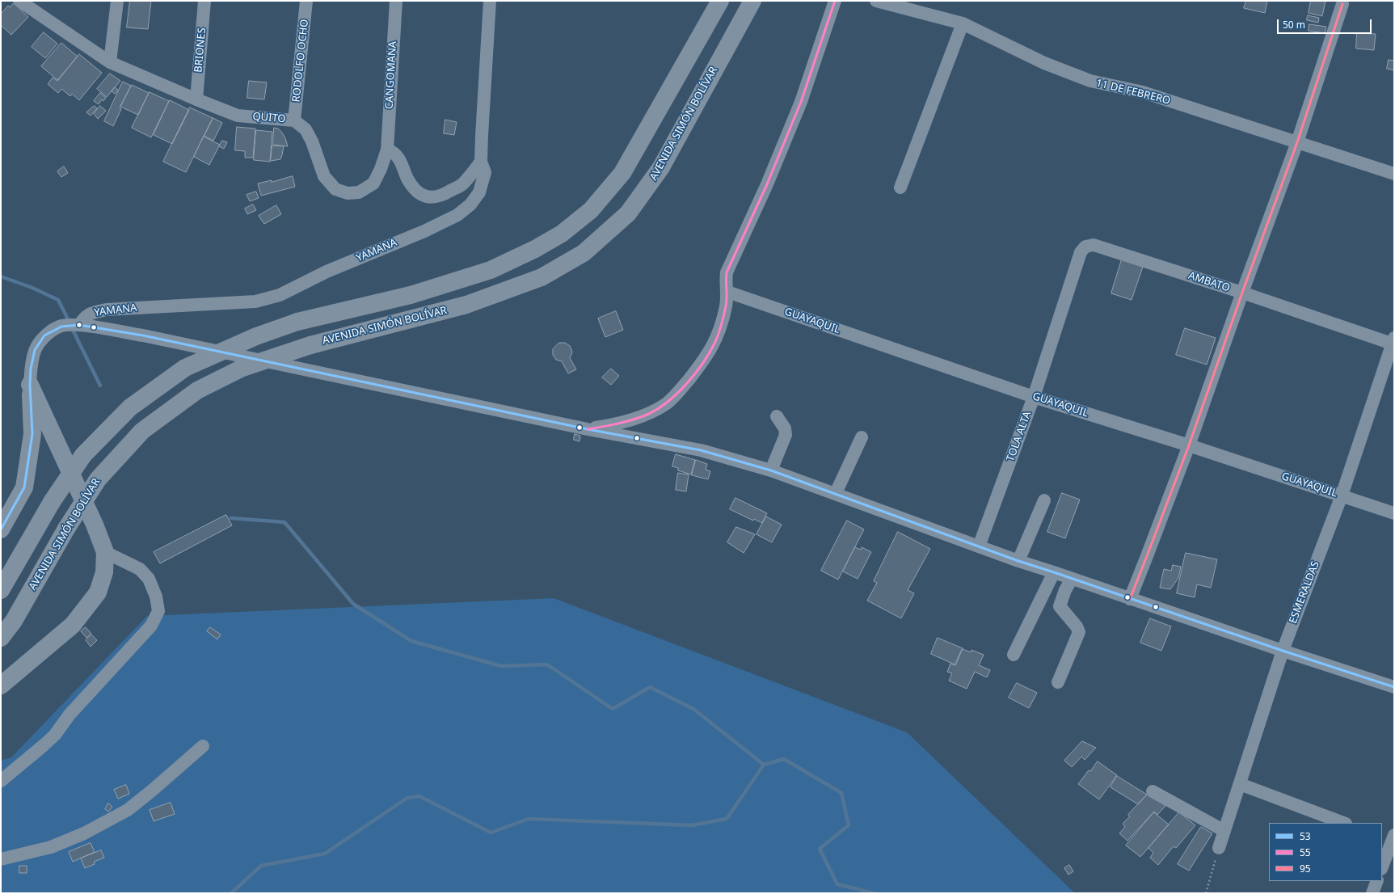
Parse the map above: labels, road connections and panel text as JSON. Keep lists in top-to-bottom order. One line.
{"streets":{"highway":["AVENIDA SIMÓN BOLÍVAR"],"street":["BRIONES","RODOLFO OCHO","CANGOMANA","11 DE FEBRERO","QUITO","YAMANA","AMBATO","GUAYAQUIL","TOLA ALTA","ESMERALDAS"]},"crossings":[["BRIONES","QUITO"],["RODOLFO OCHO","QUITO"],["CANGOMANA","QUITO"],["AMBATO","TOLA ALTA"],["AMBATO","ESMERALDAS"],["GUAYAQUIL","TOLA ALTA"],["GUAYAQUIL","ESMERALDAS"]],"lines":["transit line 55","transit line 95","transit line 53"],"legend":["53","55","95"],"scale_bar":"50 m"}
